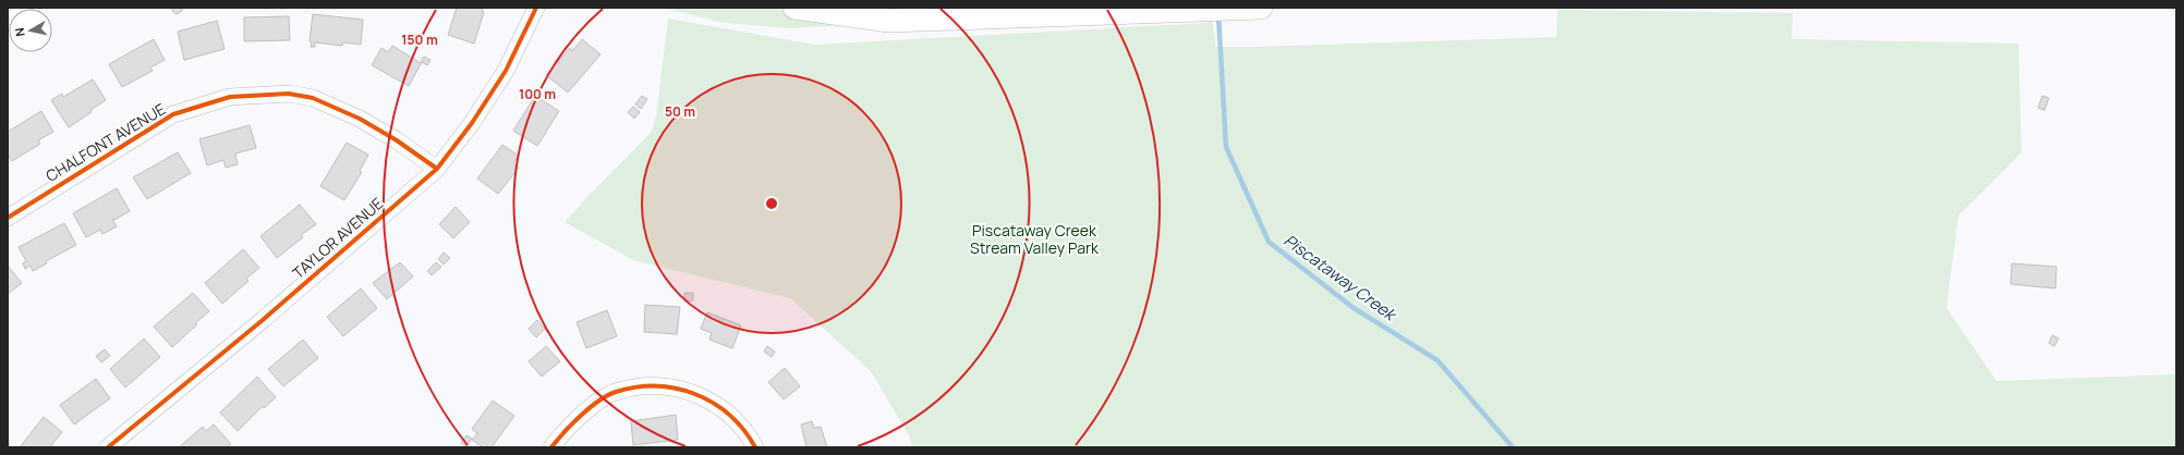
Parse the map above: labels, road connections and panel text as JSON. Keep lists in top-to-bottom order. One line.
{"streets":{"street":["CHALFONT AVENUE","TAYLOR AVENUE"]},"crossings":[["CHALFONT AVENUE","TAYLOR AVENUE"]],"water":["Piscataway Creek"],"parks":["Piscataway Creek Stream Valley Park"],"north":"left","rings":["150 m","100 m","50 m"]}
